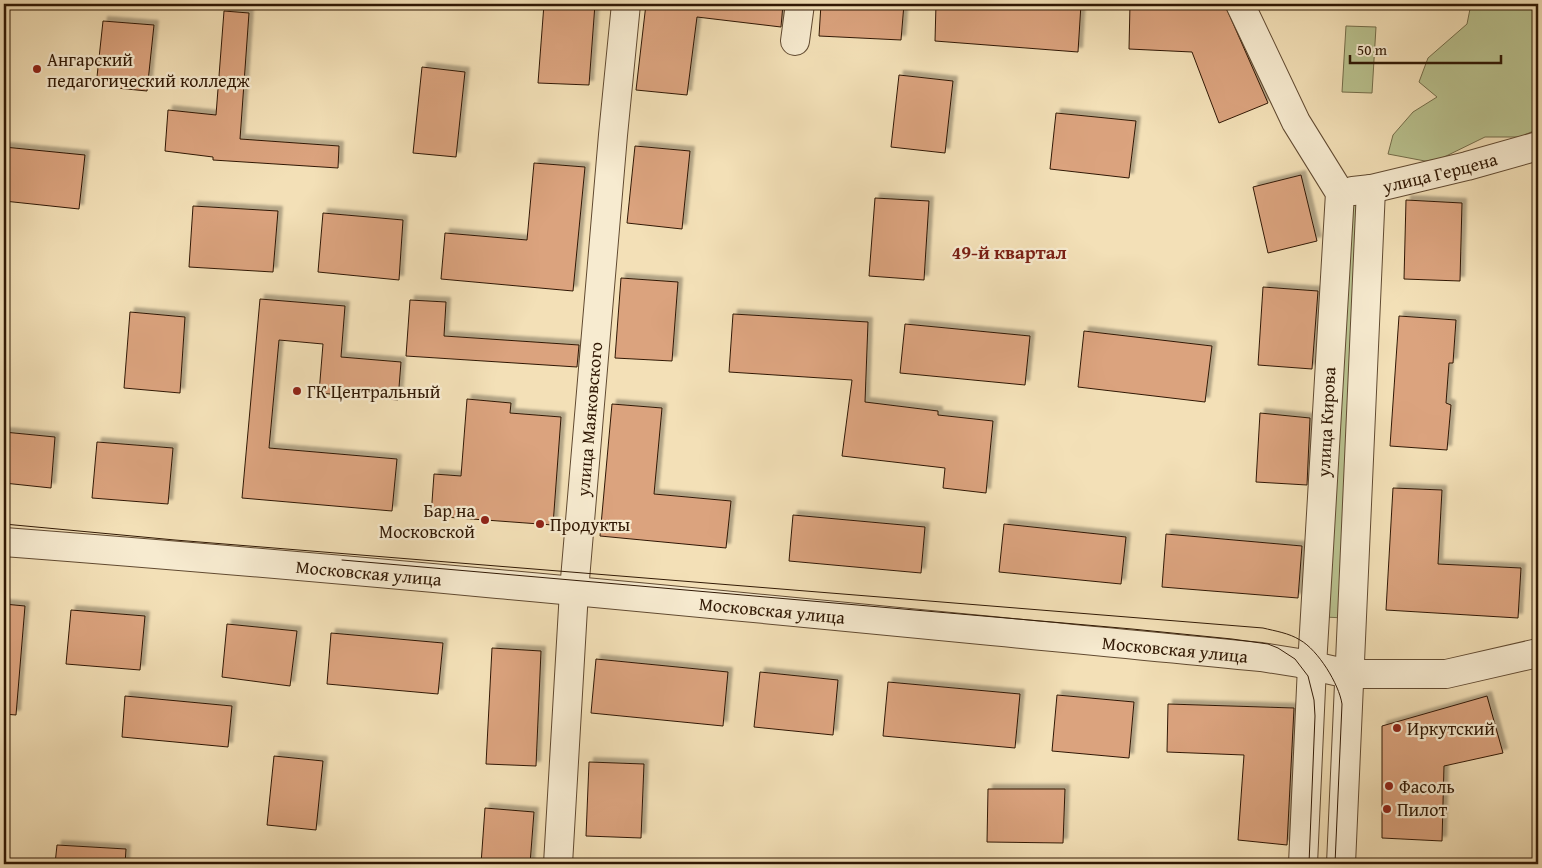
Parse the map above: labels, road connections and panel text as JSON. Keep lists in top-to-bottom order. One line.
{"streets":{"street":["улица Герцена","улица Маяковского","улица Кирова","Московская улица"]},"crossings":[["улица Герцена","улица Кирова"],["улица Маяковского","Московская улица"],["улица Кирова","Московская улица"]],"districts":["49-й квартал"],"places":["Ангарский педагогический колледж","ГК Центральный","Бар на Московской","Продукты","Иркутский","Фасоль","Пилот"],"scale_bar":"50 m"}
